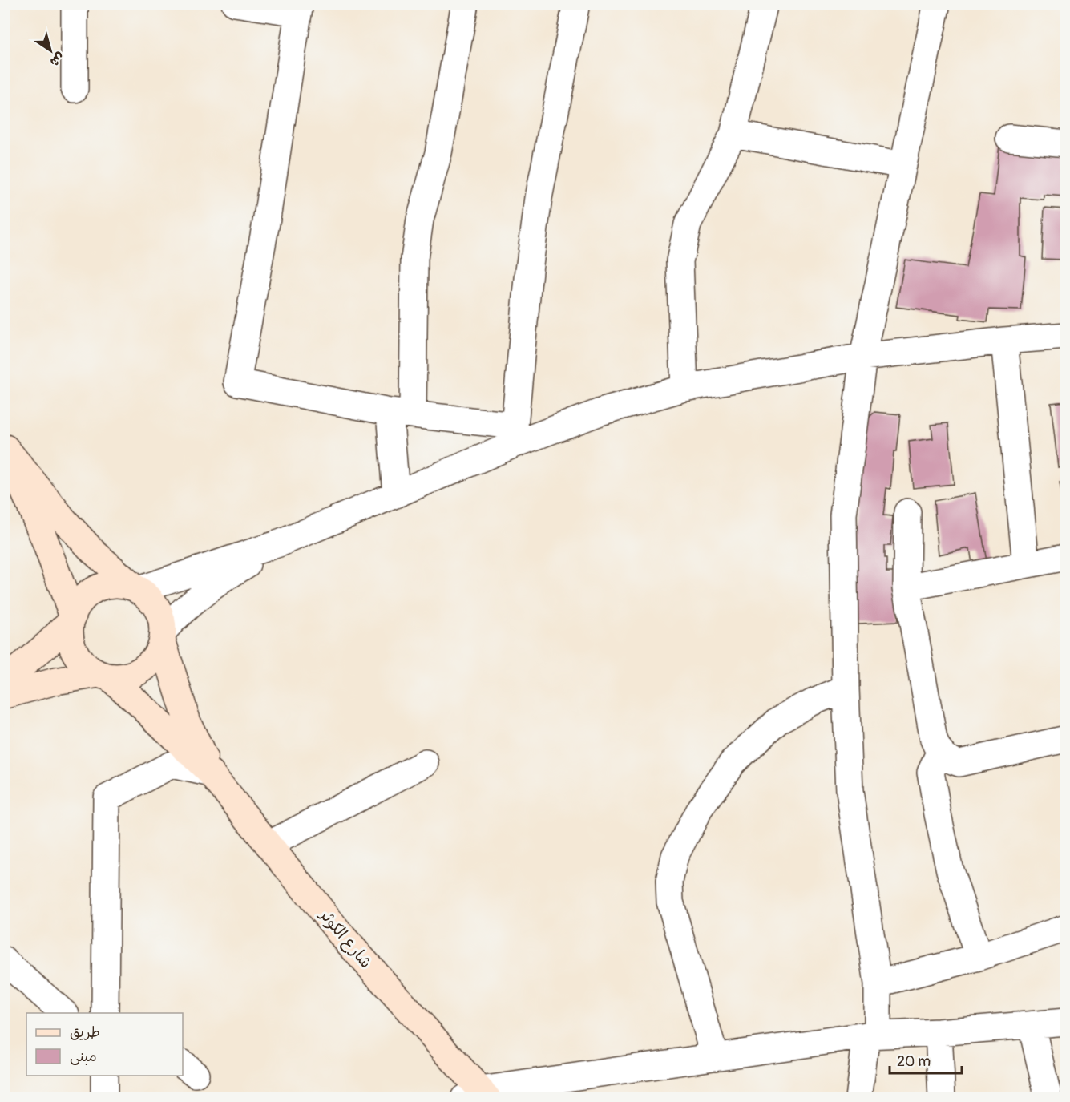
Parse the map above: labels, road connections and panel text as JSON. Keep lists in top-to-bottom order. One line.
{"streets":{"main road":["شارع الكوثر"]},"legend":["طريق","مبنى"],"scale_bar":"20 m","north":"bottom right"}
